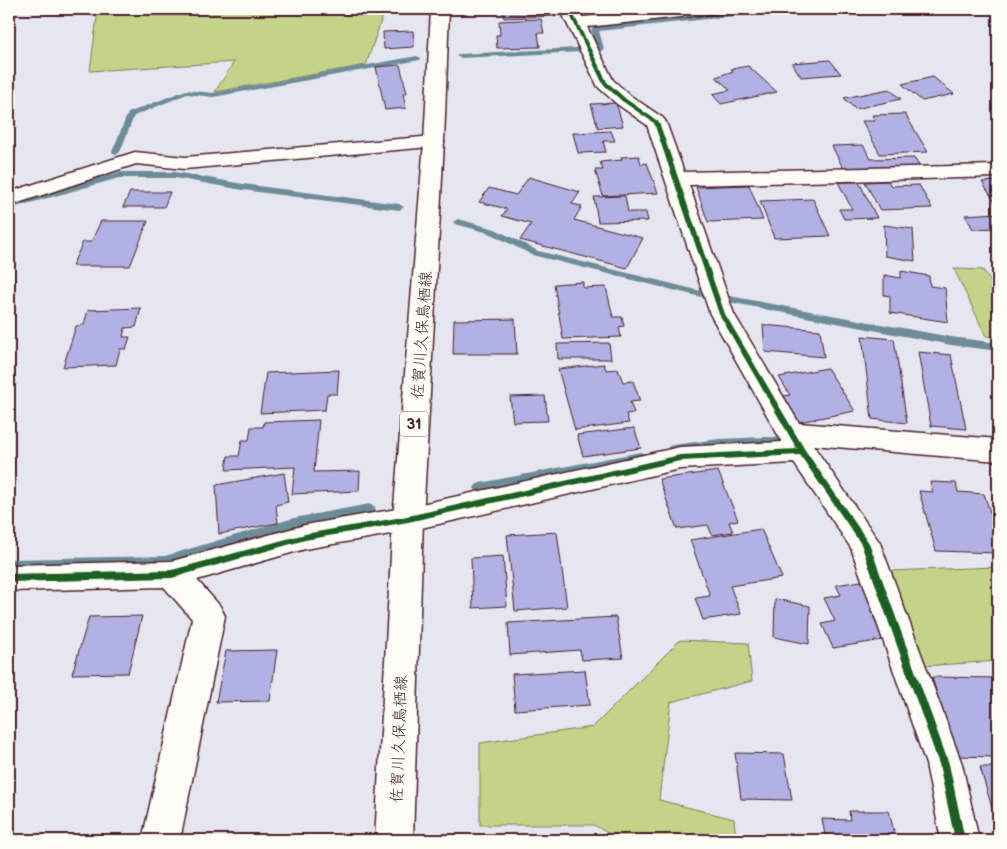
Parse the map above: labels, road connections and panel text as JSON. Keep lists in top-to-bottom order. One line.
{"streets":{"street":["佐賀川久保鳥栖線","31"]}}
